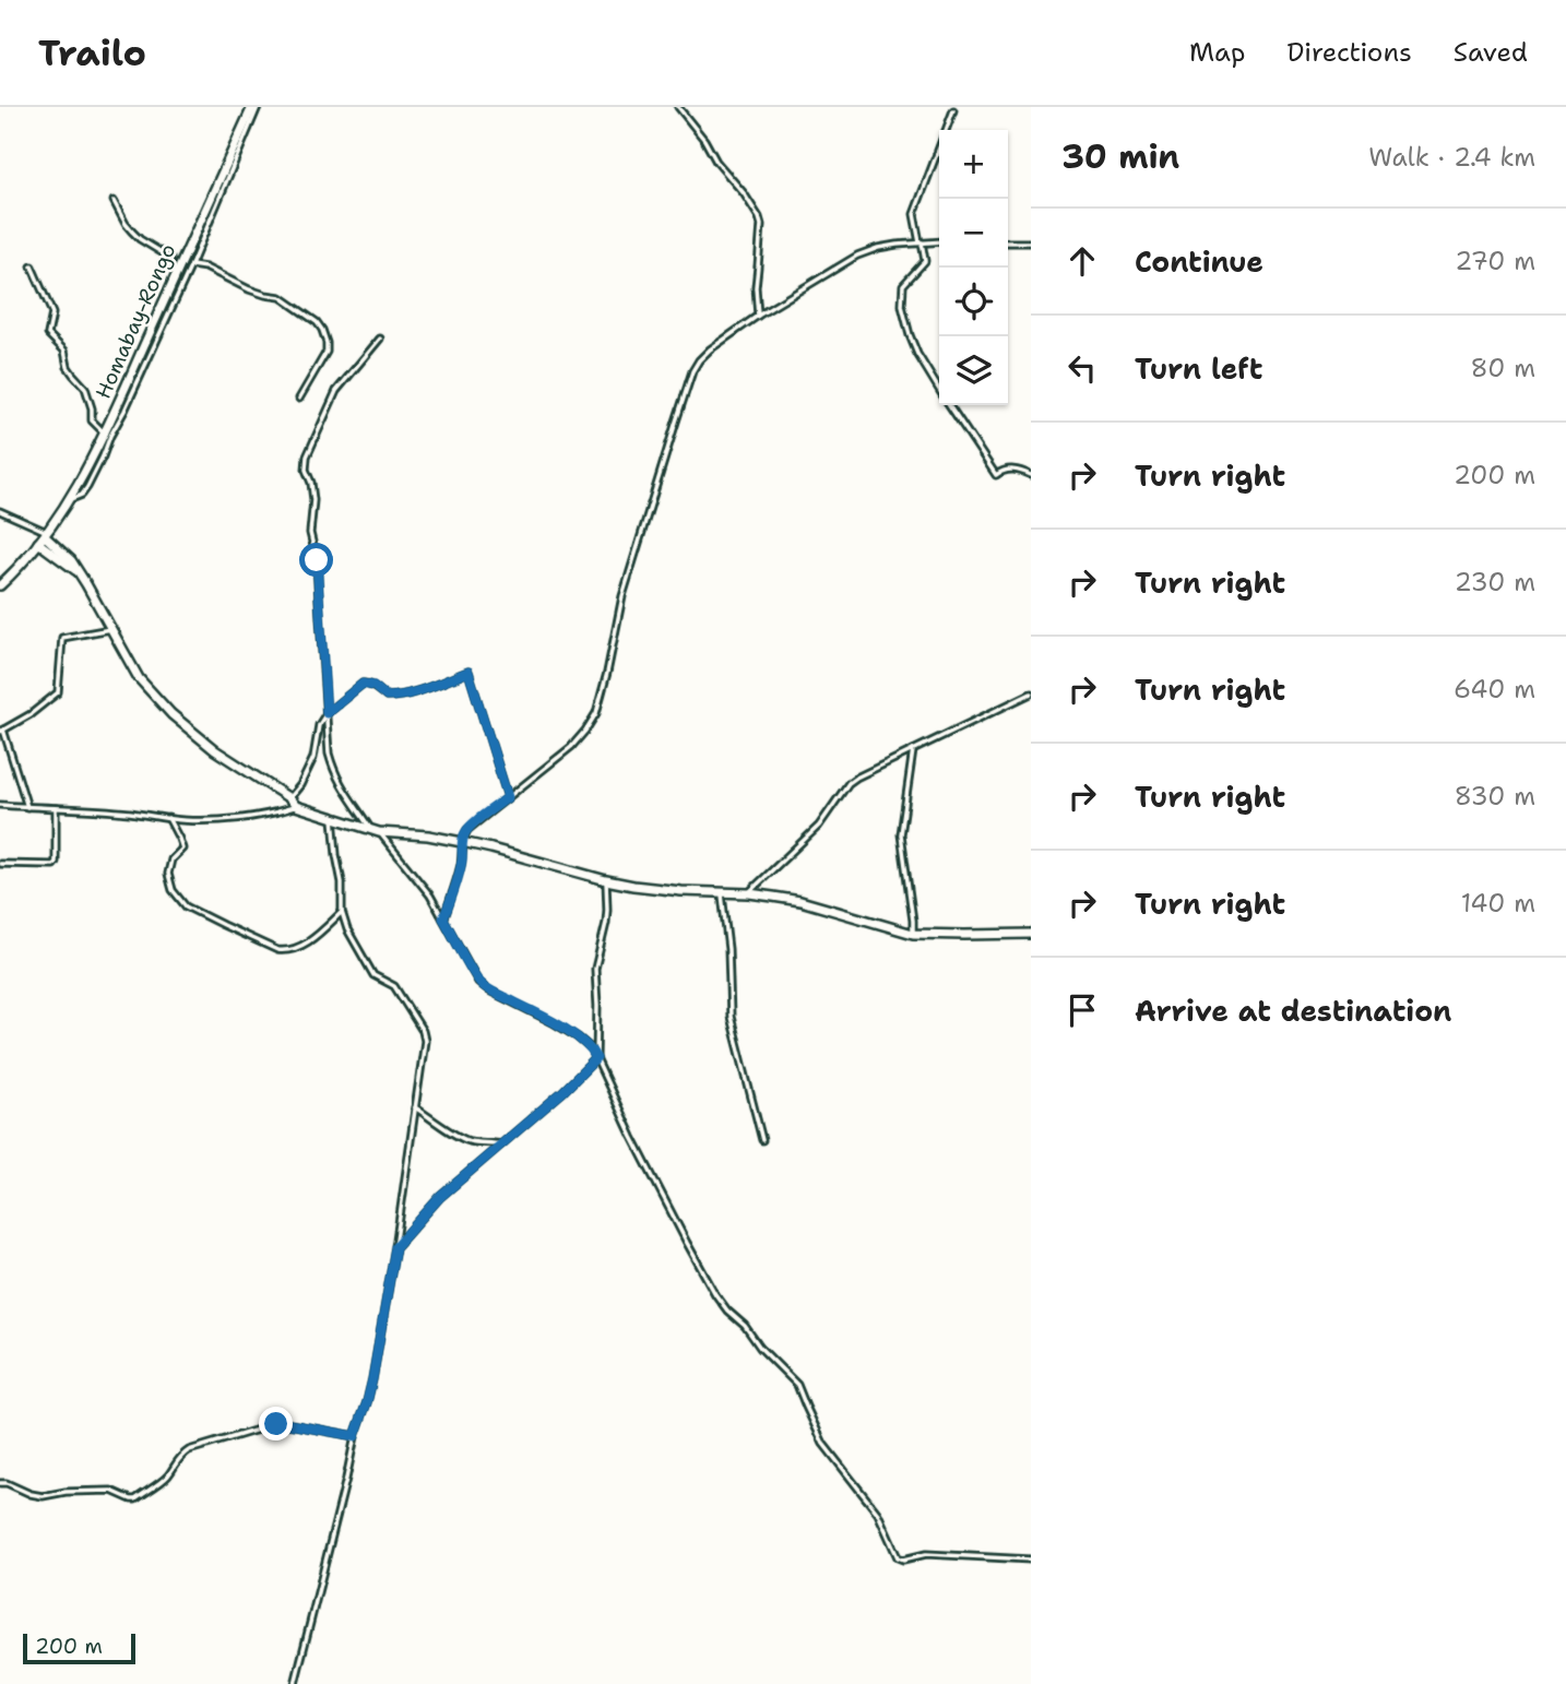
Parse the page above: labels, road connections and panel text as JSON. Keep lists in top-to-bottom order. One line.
{"streets":{"highway":["Homabay-Rongo"]},"scale_bar":"200 m","page":{"header":"Trailo","nav":["Map","Directions","Saved"],"heading":["30 min","Walk · 2.4 km"],"map_buttons":["+","−"],"list":[["Continue","270 m"],["Turn left","80 m"],["Turn right","200 m"],["Turn right","230 m"],["Turn right","640 m"],["Turn right","830 m"],["Turn right","140 m"],"Arrive at destination"],"scale":"200 m"}}
